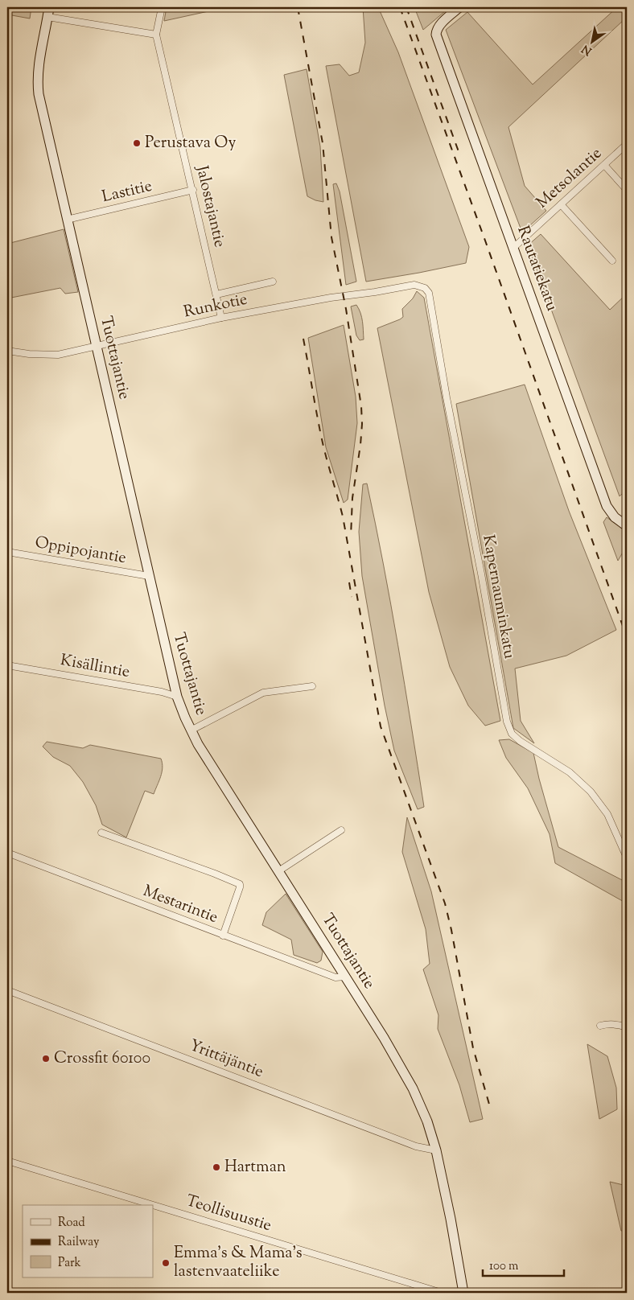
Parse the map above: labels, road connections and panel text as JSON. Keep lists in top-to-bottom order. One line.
{"streets":{"street":["Metsolantie","Lastitie","Jalostajantie","Rautatiekatu","Runkotie","Tuottajantie","Oppipojantie","Kapernauminkatu","Kisällintie","Mestarintie","Yrittäjäntie","Teollisuustie"]},"crossings":[["Metsolantie","Rautatiekatu"],["Lastitie","Jalostajantie"],["Lastitie","Tuottajantie"],["Jalostajantie","Runkotie"],["Runkotie","Tuottajantie"],["Runkotie","Kapernauminkatu"],["Tuottajantie","Oppipojantie"],["Tuottajantie","Kisällintie"],["Tuottajantie","Mestarintie"],["Tuottajantie","Yrittäjäntie"]],"places":["Perustava Oy","Crossfit 60100","Hartman","Emma's & Mama's lastenvaateliike"],"legend":["Road","Railway","Park"],"scale_bar":"100 m","north":"bottom left"}
